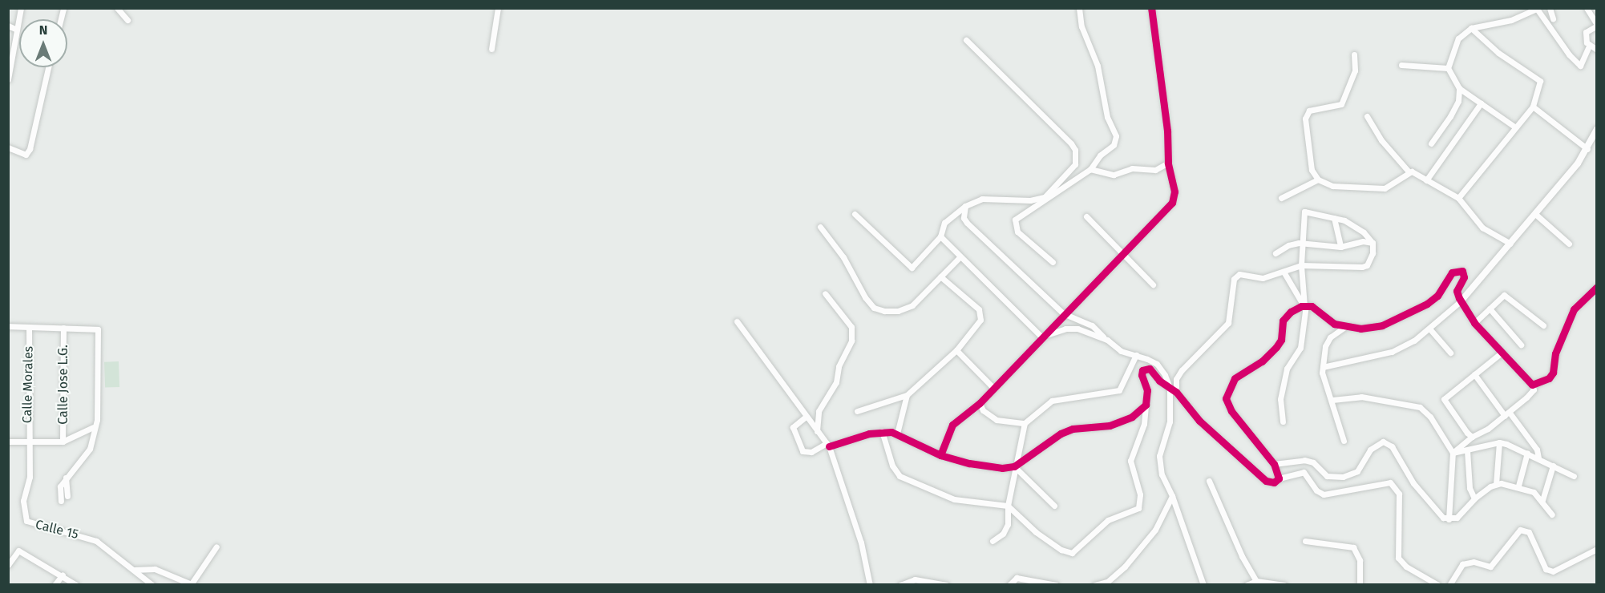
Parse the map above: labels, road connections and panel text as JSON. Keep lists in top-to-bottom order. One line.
{"streets":{"street":["Calle Morales","Calle Jose L.G.","Calle 15"]},"crossings":[["Calle Morales","Calle 15"]],"north":"top"}
